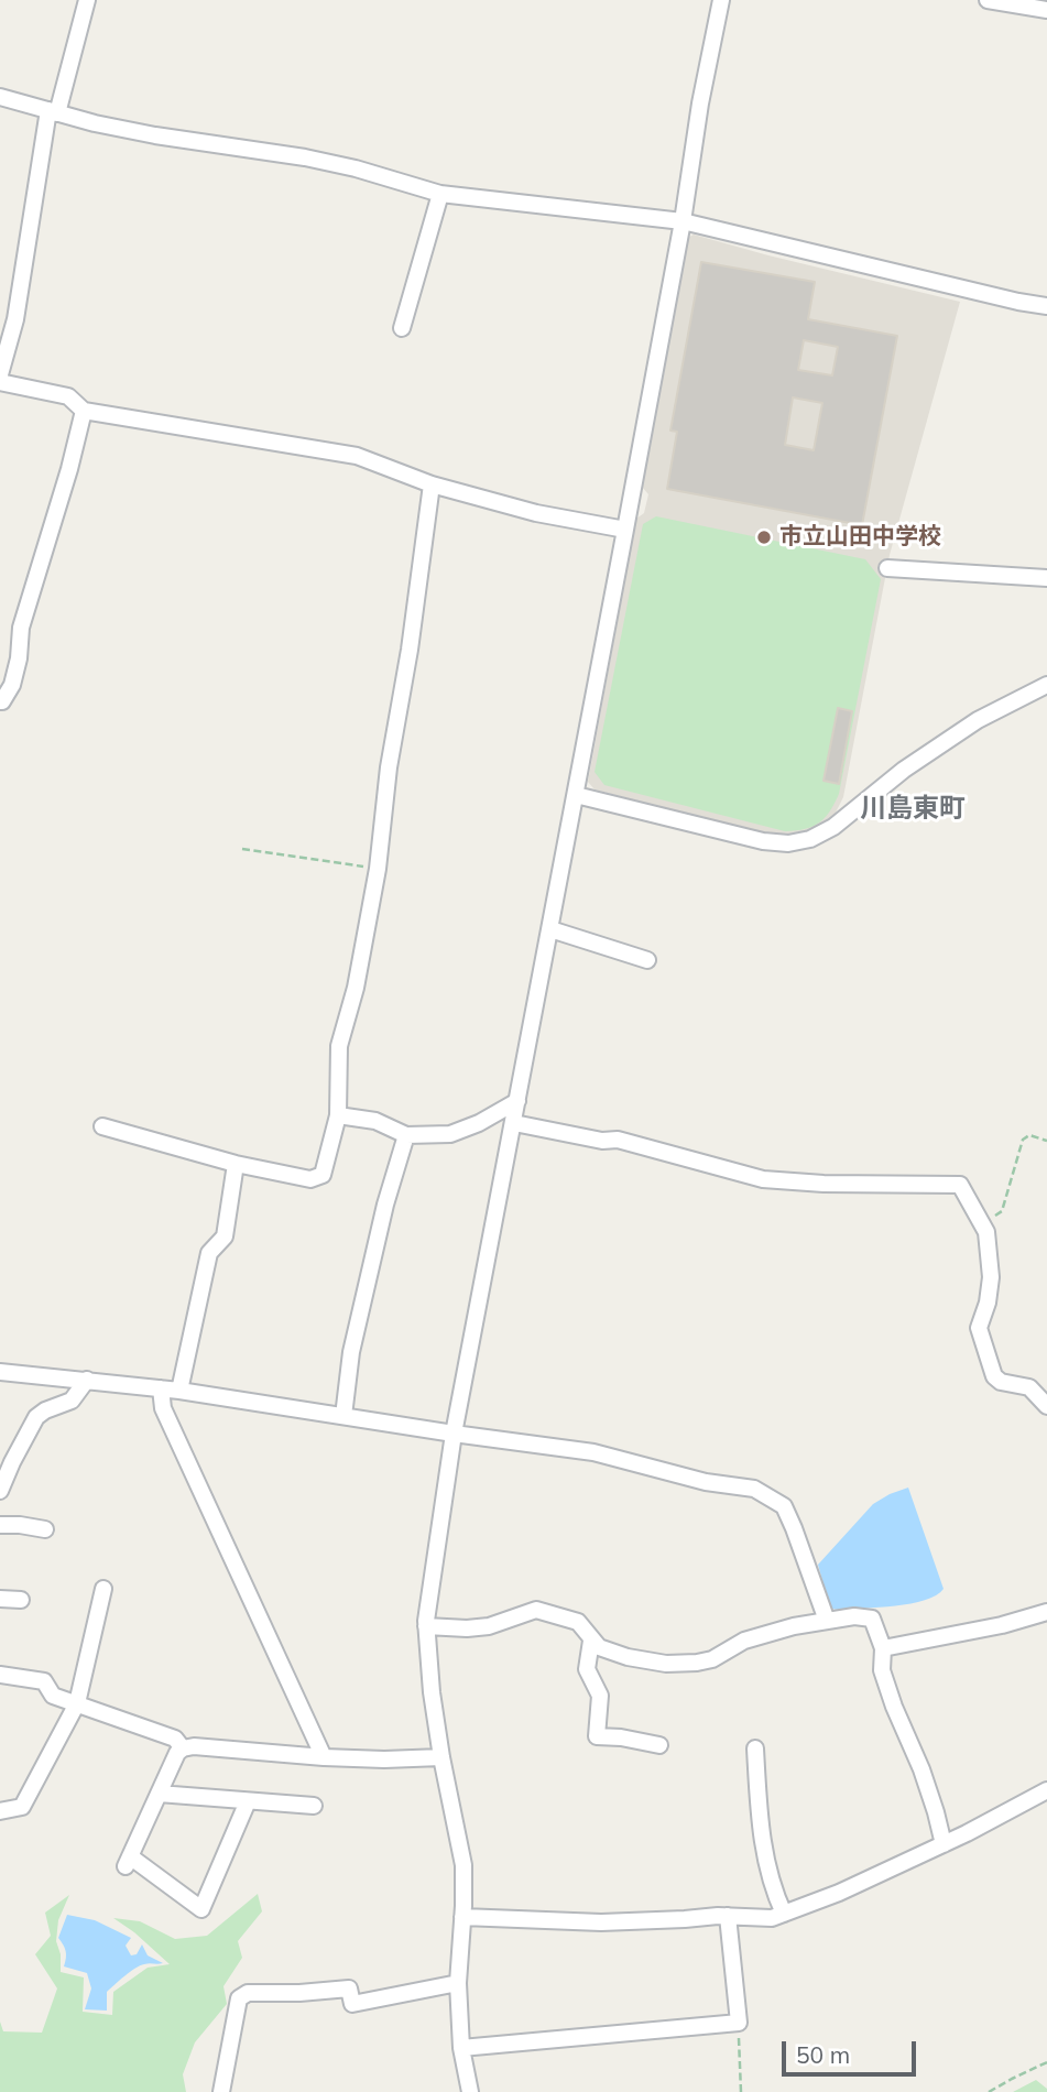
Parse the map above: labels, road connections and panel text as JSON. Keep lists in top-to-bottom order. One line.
{"districts":["川島東町"],"places":["市立山田中学校"],"scale_bar":"50 m"}
